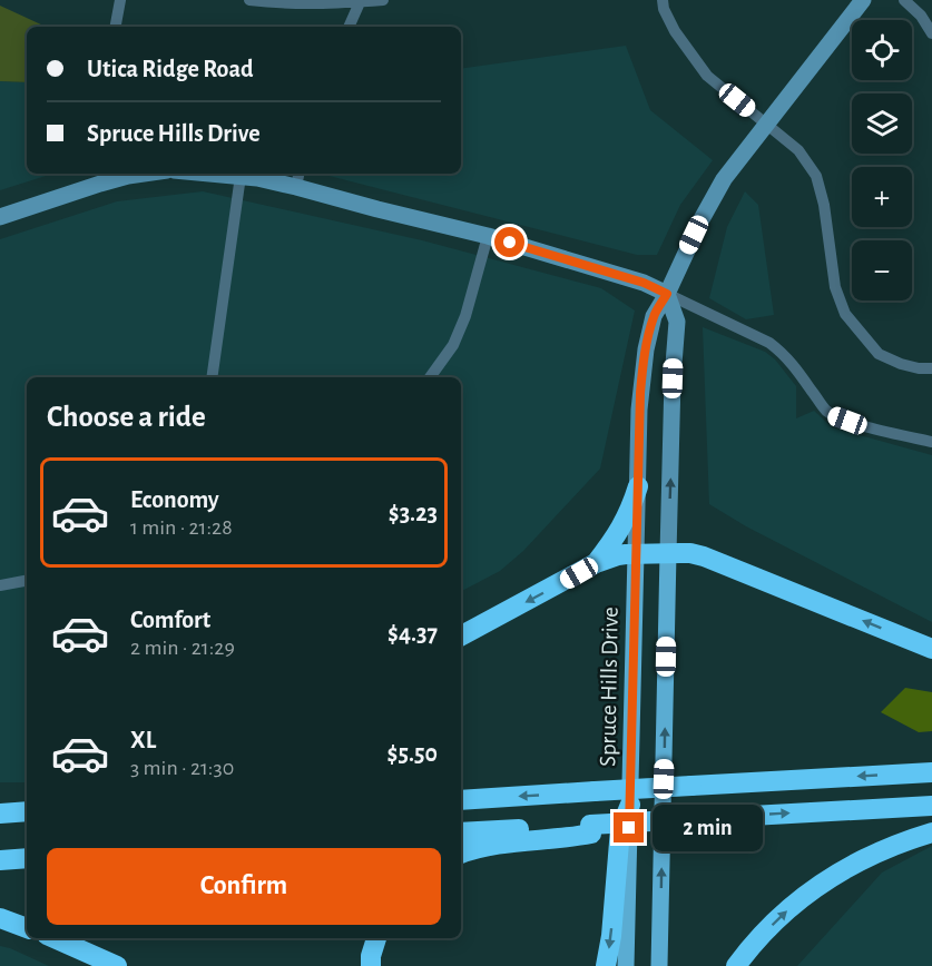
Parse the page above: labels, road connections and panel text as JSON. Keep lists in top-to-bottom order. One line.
{"streets":{"main road":["Spruce Hills Drive"]},"page":{"map_buttons":["+","−"],"banner":["Utica Ridge Road","Spruce Hills Drive"],"heading":"Choose a ride","list":[{"name":"Economy","note":"1 min · 21:28","value":"$3.23"},{"name":"Comfort","note":"2 min · 21:29","value":"$4.37"},{"name":"XL","note":"3 min · 21:30","value":"$5.50"}],"bubble":"2 min","buttons":"Confirm"}}
